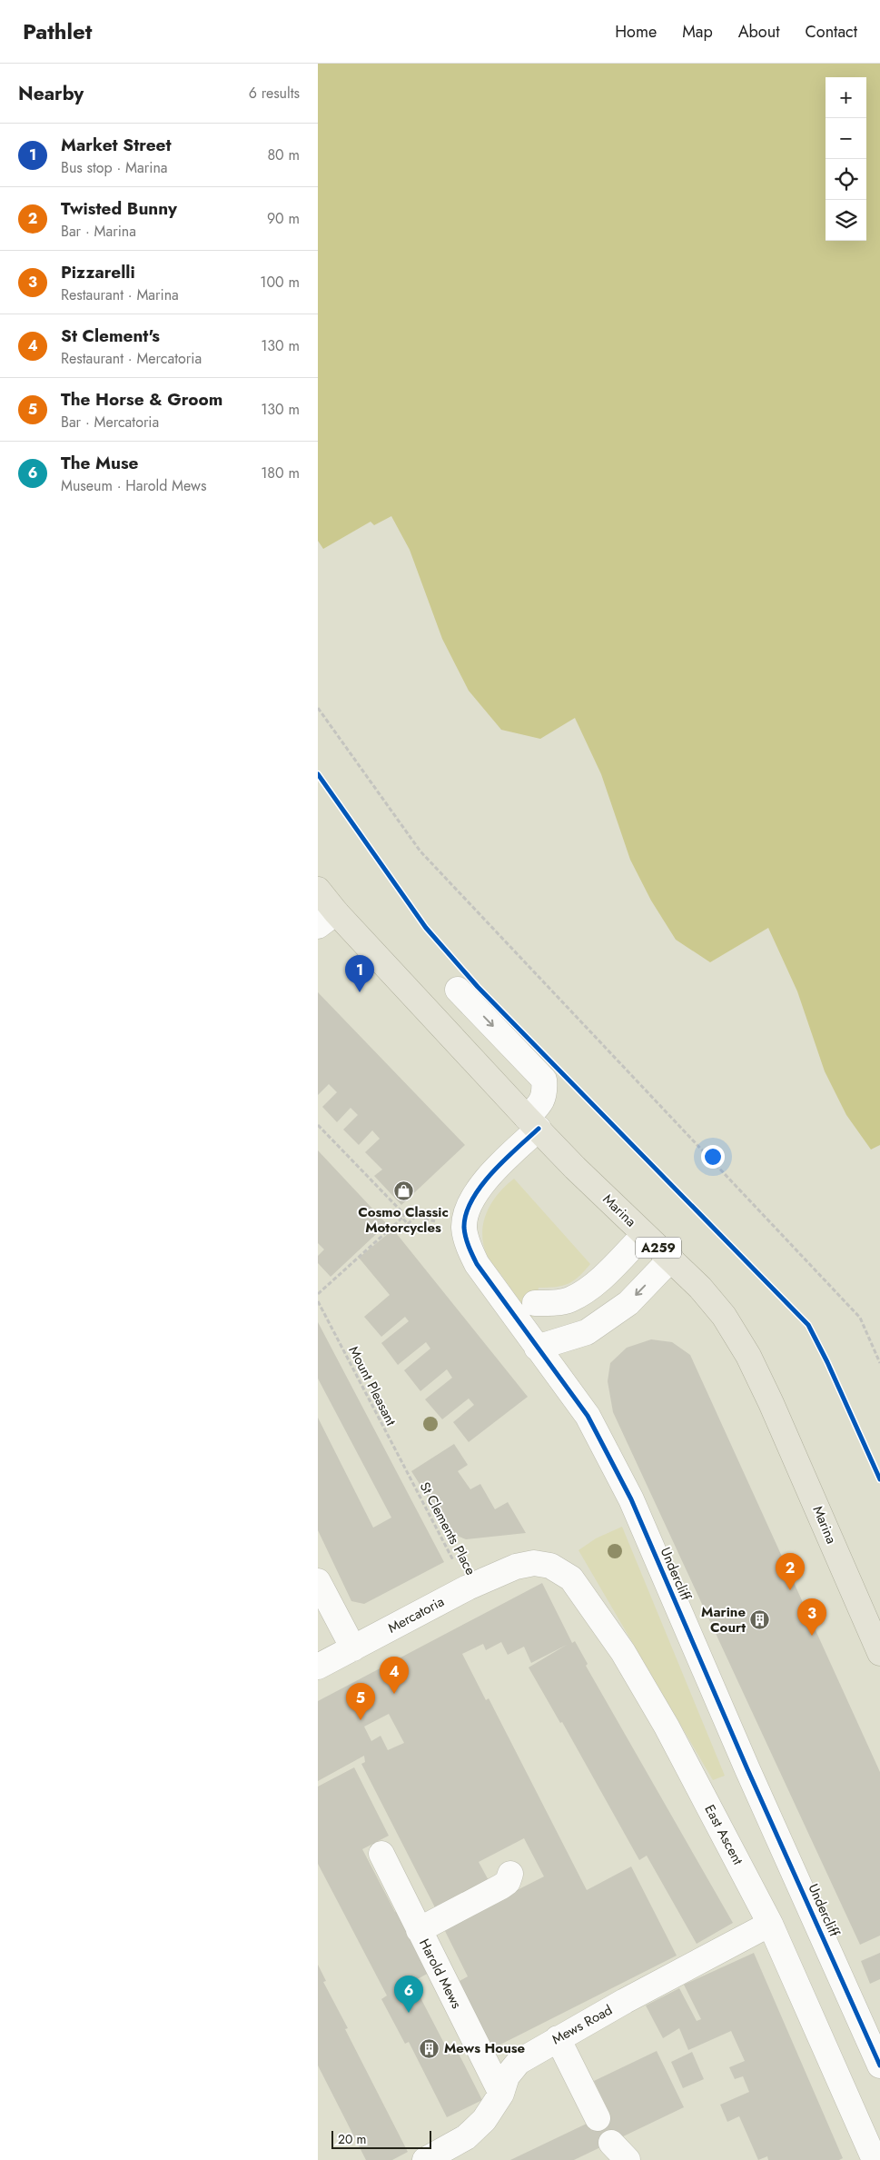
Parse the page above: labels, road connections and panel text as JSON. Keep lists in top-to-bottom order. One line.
{"streets":{"highway":["Marina","A259"],"street":["Undercliff","Mercatoria","East Ascent","Harold Mews","Mews Road"],"path":["Mount Pleasant","St Clements Place"]},"crossings":[["Marina","A259"],["Marina","Undercliff"],["Mount Pleasant","St Clements Place"],["St Clements Place","Mercatoria"],["Mercatoria","East Ascent"],["East Ascent","Mews Road"],["Harold Mews","Mews Road"]],"places":{"shop":["Cosmo Classic Motorcycles"],"building":["Marine Court","Mews House"]},"scale_bar":"20 m","page":{"header":"Pathlet","nav":["Home","Map","About","Contact"],"heading":["Nearby","6 results"],"map_buttons":["+","−"],"list":[{"mark":"1","name":"Market Street","note":"Bus stop · Marina","value":"80 m"},{"mark":"2","name":"Twisted Bunny","note":"Bar · Marina","value":"90 m"},{"mark":"3","name":"Pizzarelli","note":"Restaurant · Marina","value":"100 m"},{"mark":"4","name":"St Clement's","note":"Restaurant · Mercatoria","value":"130 m"},{"mark":"5","name":"The Horse & Groom","note":"Bar · Mercatoria","value":"130 m"},{"mark":"6","name":"The Muse","note":"Museum · Harold Mews","value":"180 m"}],"pins":["1","2","3","4","5","6"],"scale":"20 m"}}
